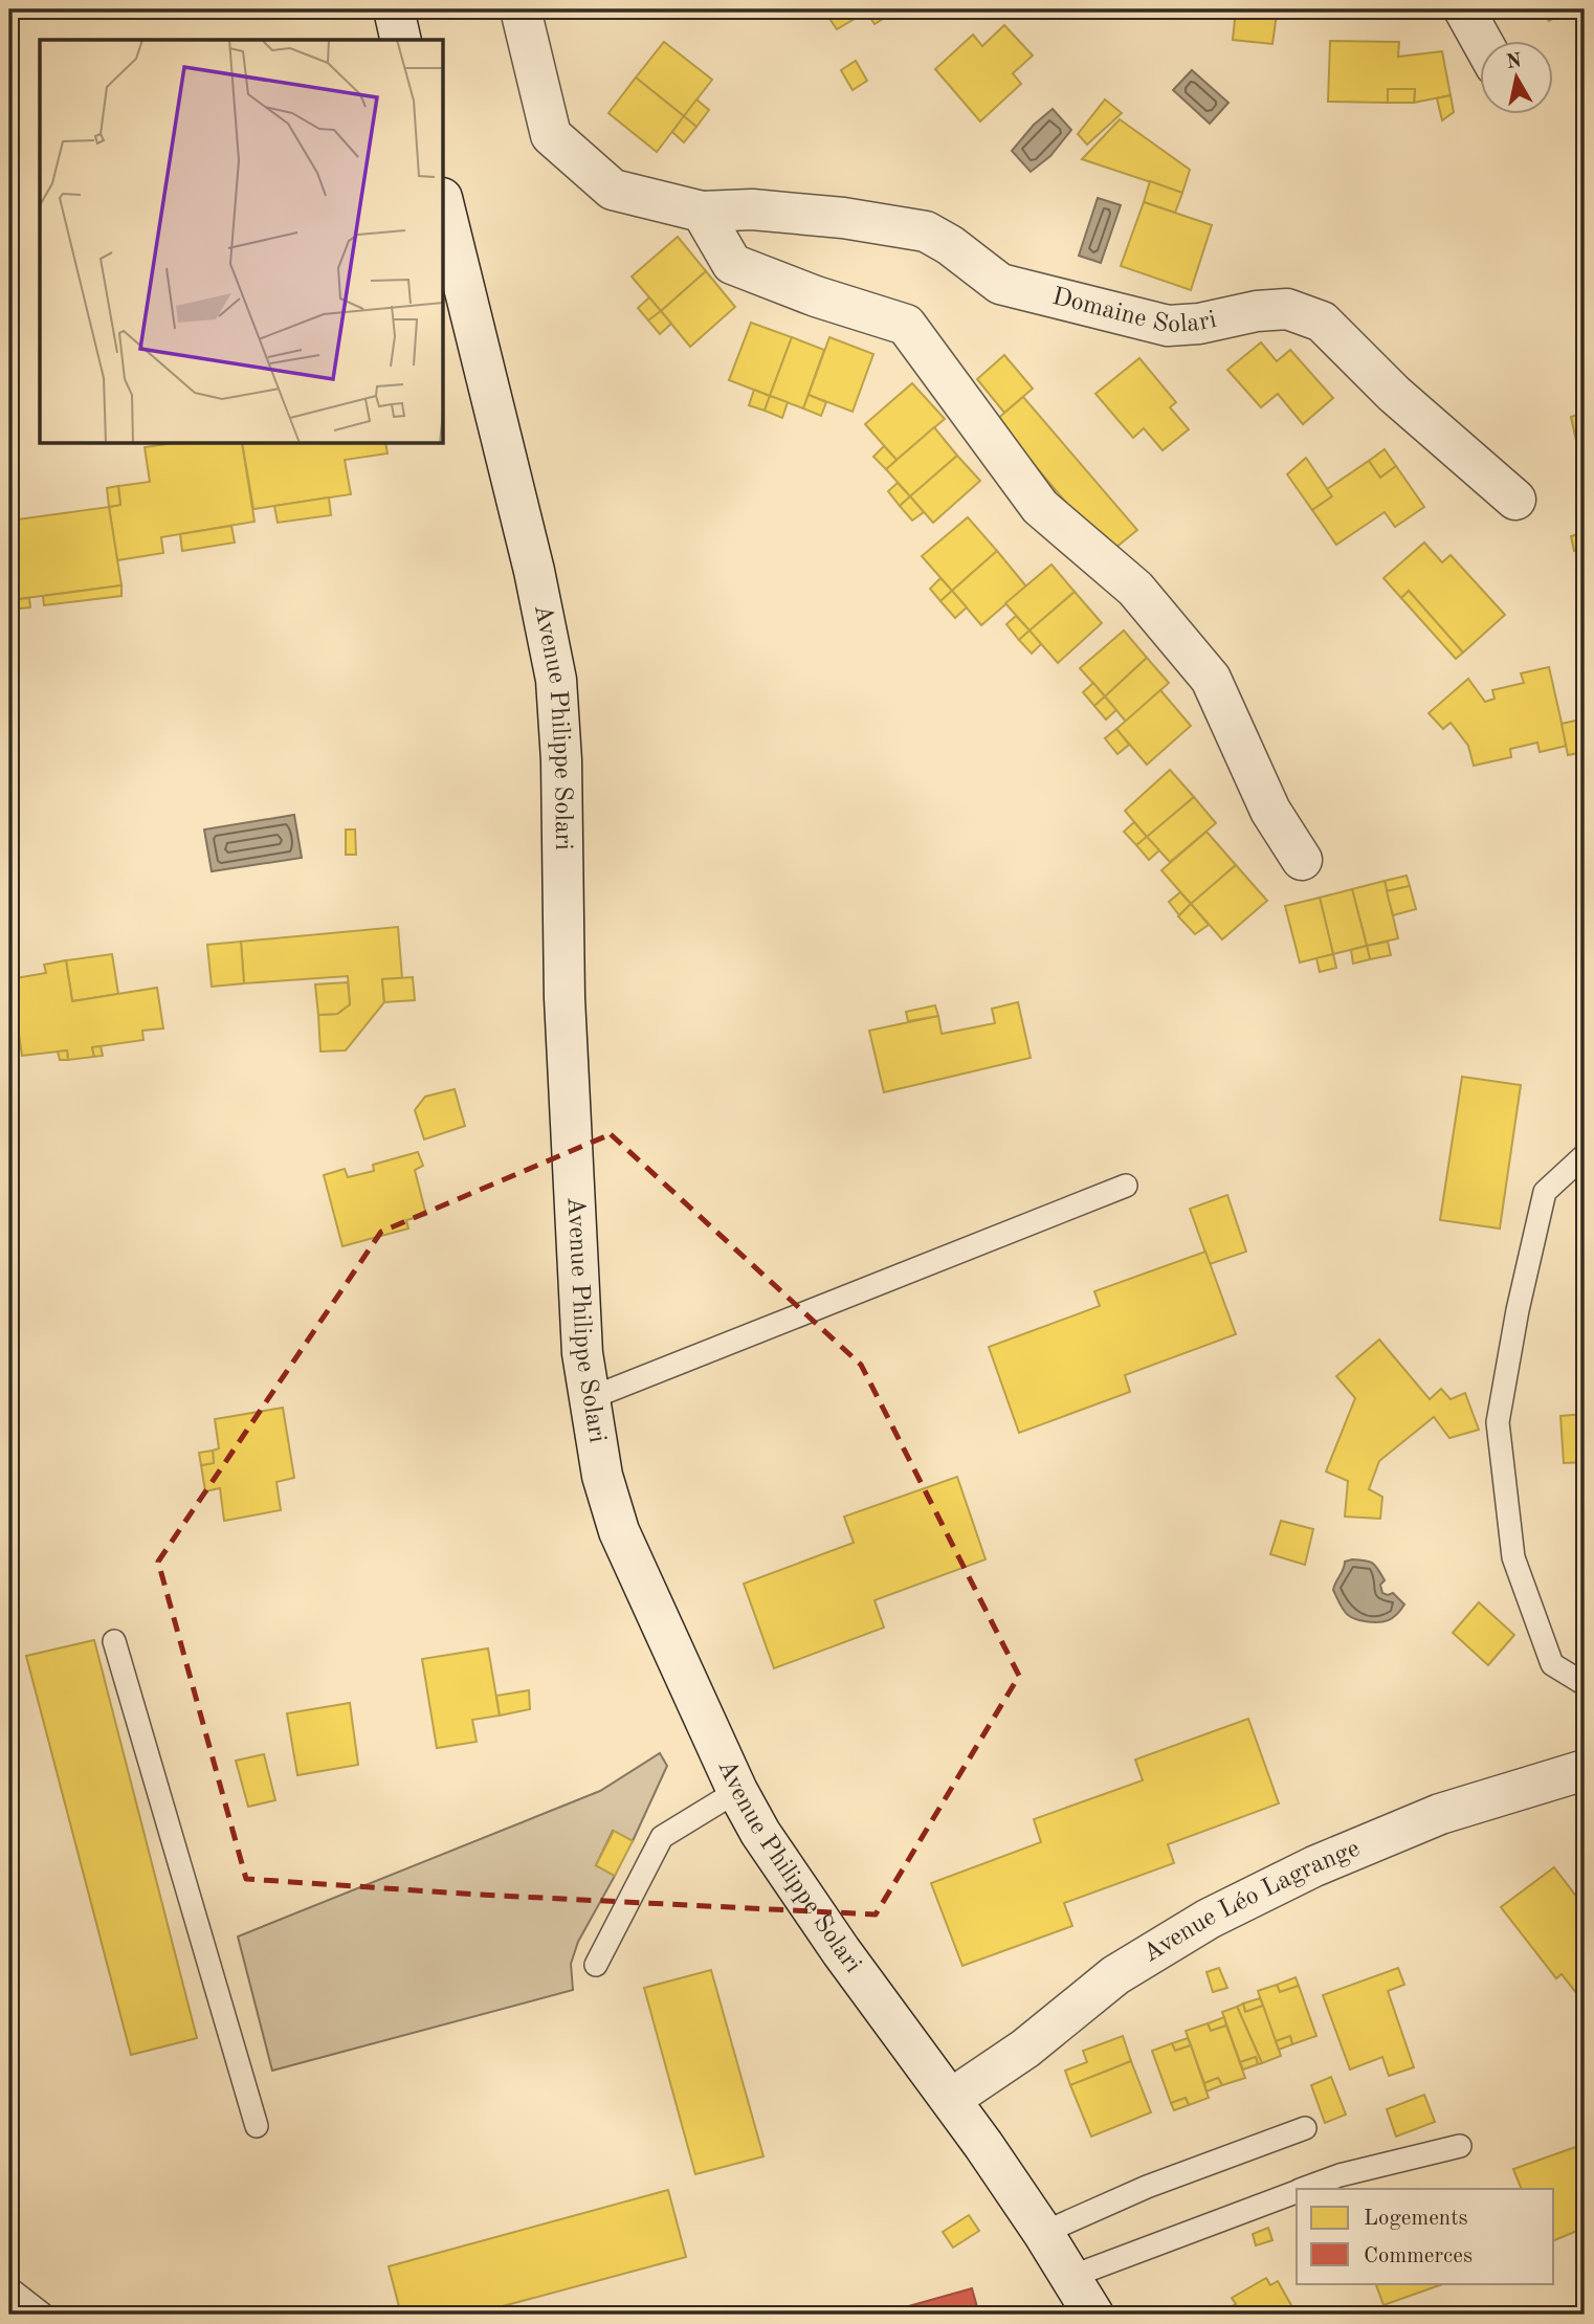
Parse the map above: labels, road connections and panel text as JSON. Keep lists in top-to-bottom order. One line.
{"streets":{"street":["Domaine Solari","Avenue Philippe Solari","Avenue Léo Lagrange"]},"crossings":[["Avenue Philippe Solari","Avenue Léo Lagrange"]],"legend":["Logements","Commerces"],"north":"top"}
